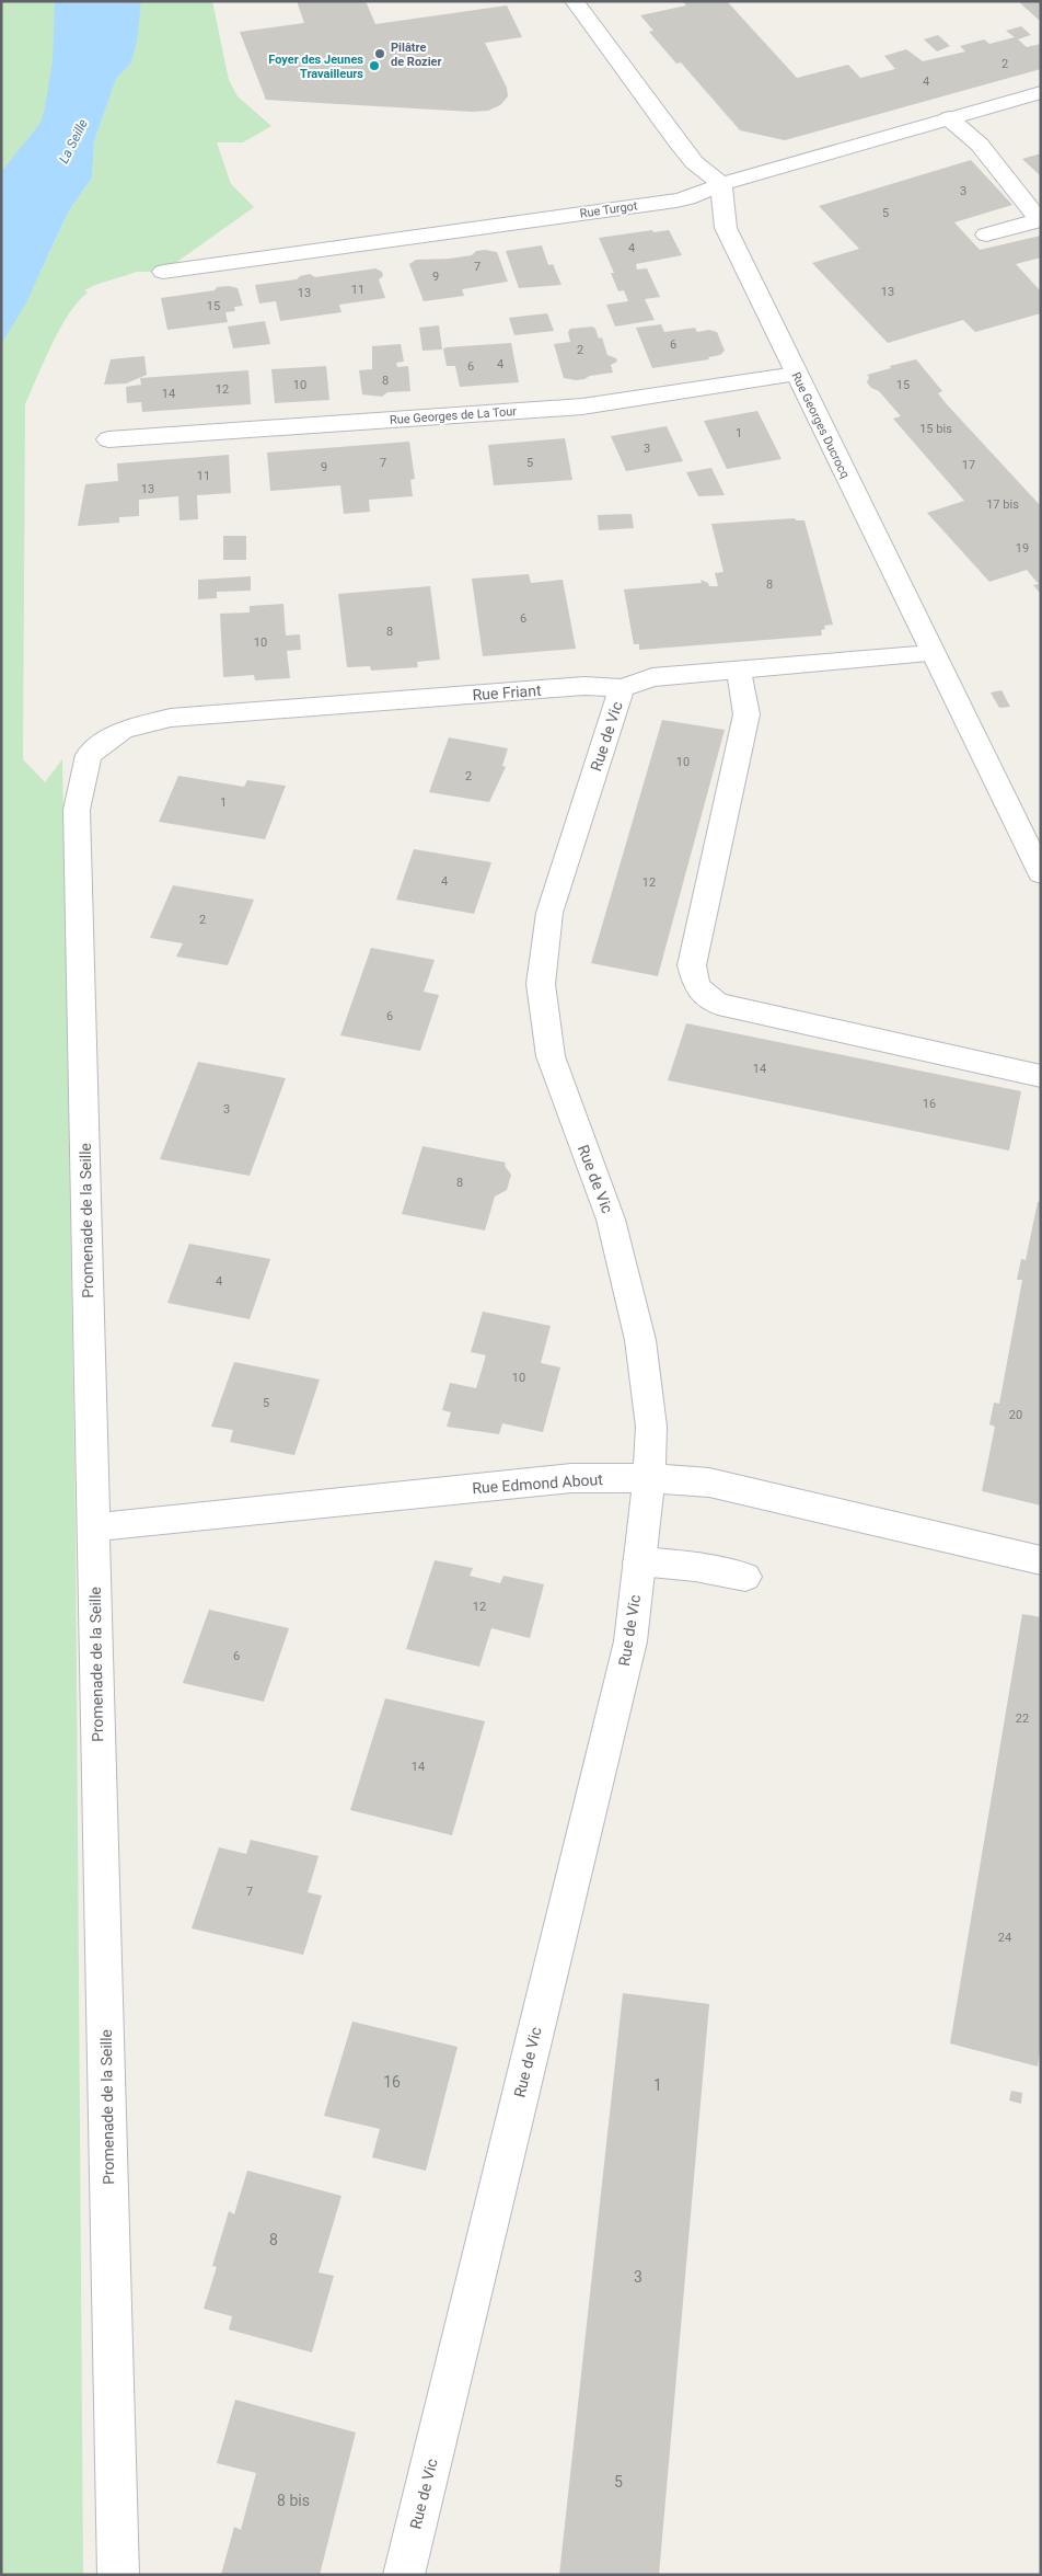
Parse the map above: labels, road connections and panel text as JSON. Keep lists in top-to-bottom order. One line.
{"streets":{"street":["Rue Turgot","Rue Georges de La Tour","Rue Georges Ducrocq","Rue Friant","Rue de Vic","Promenade de la Seille","Rue Edmond About"]},"crossings":[["Rue Turgot","Rue Georges Ducrocq"],["Rue Georges de La Tour","Rue Georges Ducrocq"],["Rue Georges Ducrocq","Rue Friant"],["Rue Friant","Rue de Vic"],["Rue Friant","Promenade de la Seille"],["Rue de Vic","Rue Edmond About"],["Promenade de la Seille","Rue Edmond About"]],"water":["La Seille"],"places":["Pilâtre de Rozier","Foyer des Jeunes Travailleurs"],"house_numbers":["2","4","3","5","4","7","9","11","13","13","15","6","2","4","6","8","10","15","12","14","15 bis","1","3","7","5","17","9","11","13","17 bis","19","8","6","8","10","10","2","1","4","12","2","6","14","16","3","8","4","10","5","20","12","6","22","14","7","24","16","1","8","3","5","8 bis"]}
